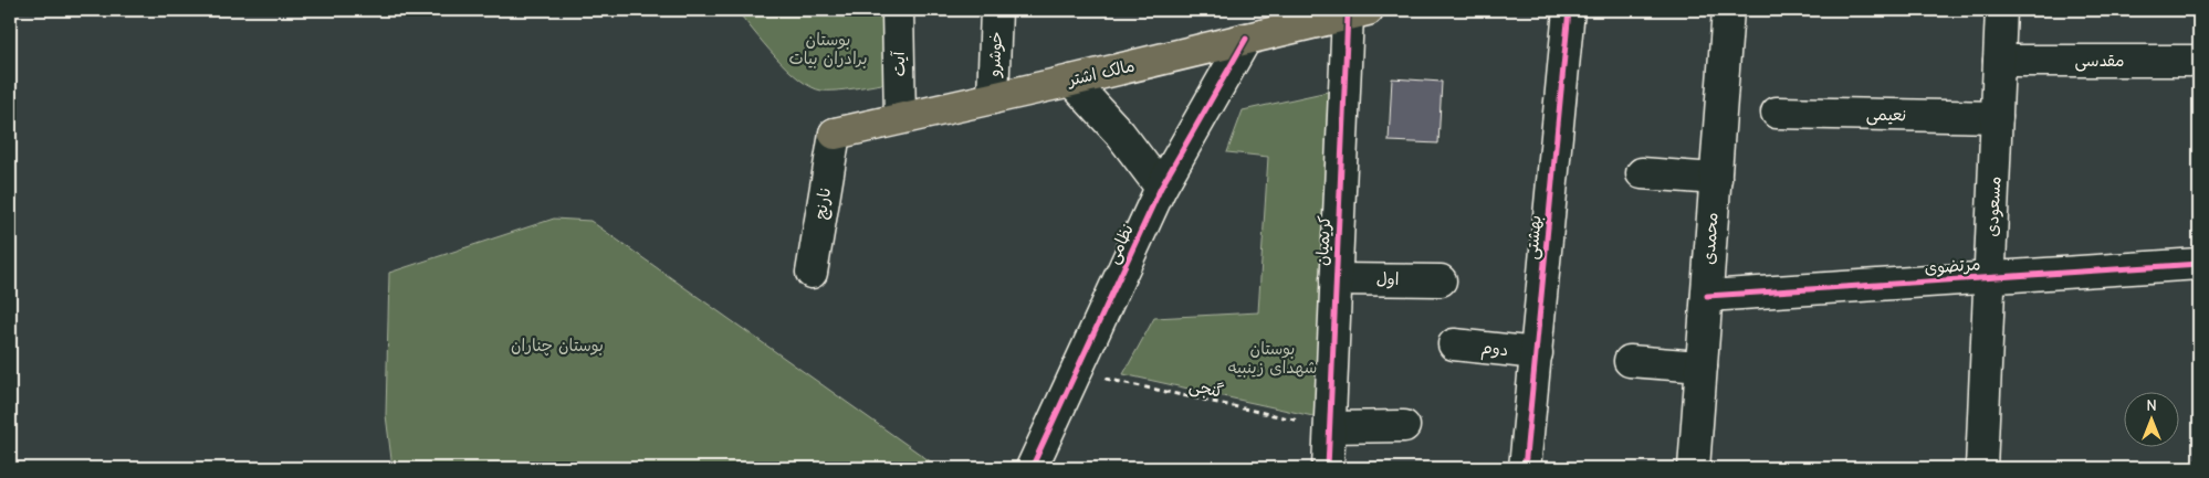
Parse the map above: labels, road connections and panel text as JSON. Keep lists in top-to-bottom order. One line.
{"streets":{"main road":["مالک اشتر"],"street":["خوشرو","مقدسی","آیت","نعیمی","نارنج","مسعودی","بهشتی","محمدی","کریمیان","نظامی","مرتضوی","اول","دوم"],"path":["گنجی"]},"crossings":[["خوشرو","مالک اشتر"],["مقدسی","مسعودی"],["آیت","مالک اشتر"],["مالک اشتر","نارنج"],["مالک اشتر","کریمیان"],["مالک اشتر","نظامی"],["نعیمی","مسعودی"],["مسعودی","مرتضوی"],["بهشتی","دوم"],["محمدی","مرتضوی"],["کریمیان","اول"],["کریمیان","گنجی"],["نظامی","گنجی"]],"parks":["بوستان برادران بیات","بوستان چناران","بوستان شهدای زینبیه"],"north":"top"}
